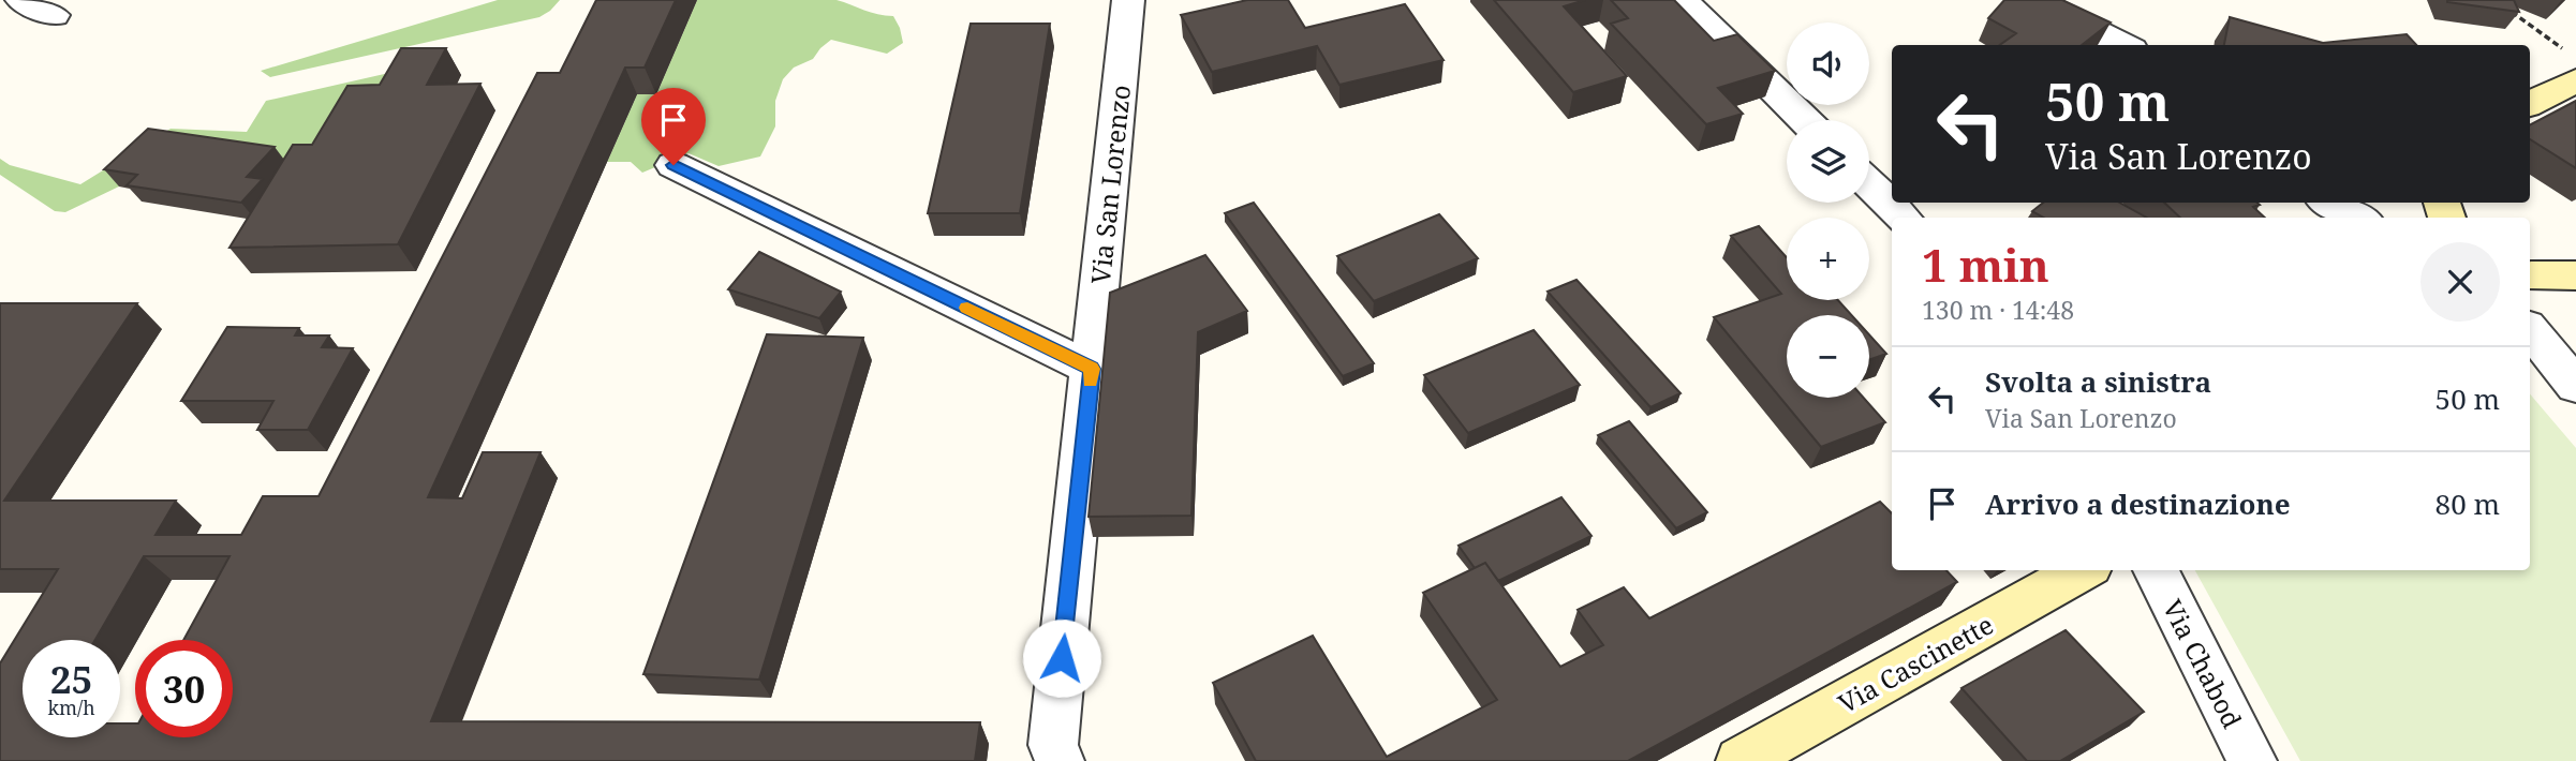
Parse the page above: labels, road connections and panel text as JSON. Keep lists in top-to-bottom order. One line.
{"streets":{"main road":["Via Cascinette"],"street":["Via San Lorenzo","Via Chabod"]},"page":{"map_buttons":["+","−"],"turn":["50 m","Via San Lorenzo"],"heading":["1 min","130 m · 14:48"],"list":[{"name":"Svolta a sinistra","note":"Via San Lorenzo","value":"50 m"},{"name":"Arrivo a destinazione","value":"80 m"}],"speed":"25 km/h","limit":"30"}}
